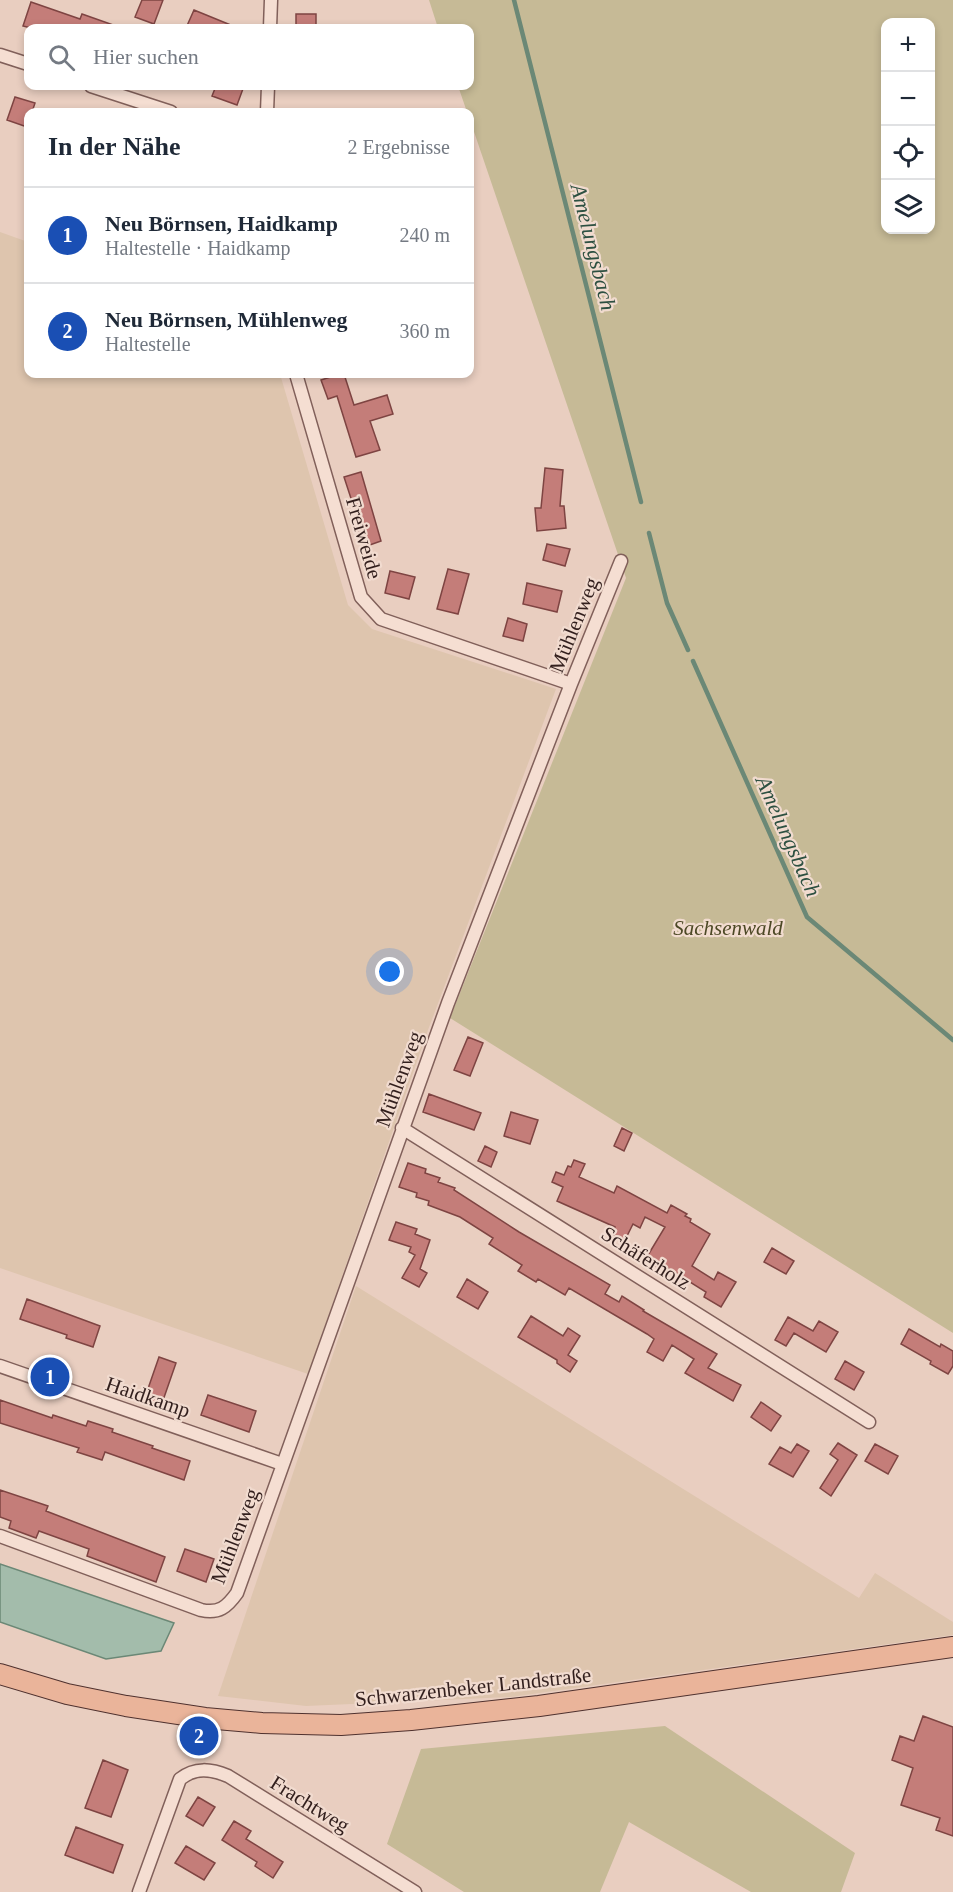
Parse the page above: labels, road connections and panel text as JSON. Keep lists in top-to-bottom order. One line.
{"streets":{"main road":["Schwarzenbeker Landstraße"],"street":["Freiweide","Mühlenweg","Schäferholz","Haidkamp","Frachtweg"]},"crossings":[["Freiweide","Mühlenweg"],["Mühlenweg","Schäferholz"],["Mühlenweg","Haidkamp"]],"water":["Amelungsbach"],"parks":["Sachsenwald"],"page":{"map_buttons":["+","−"],"search":"Hier suchen","heading":["In der Nähe","2 Ergebnisse"],"list":[{"mark":"1","name":"Neu Börnsen, Haidkamp","note":"Haltestelle · Haidkamp","value":"240 m"},{"mark":"2","name":"Neu Börnsen, Mühlenweg","note":"Haltestelle","value":"360 m"}],"pins":["1","2"]}}
